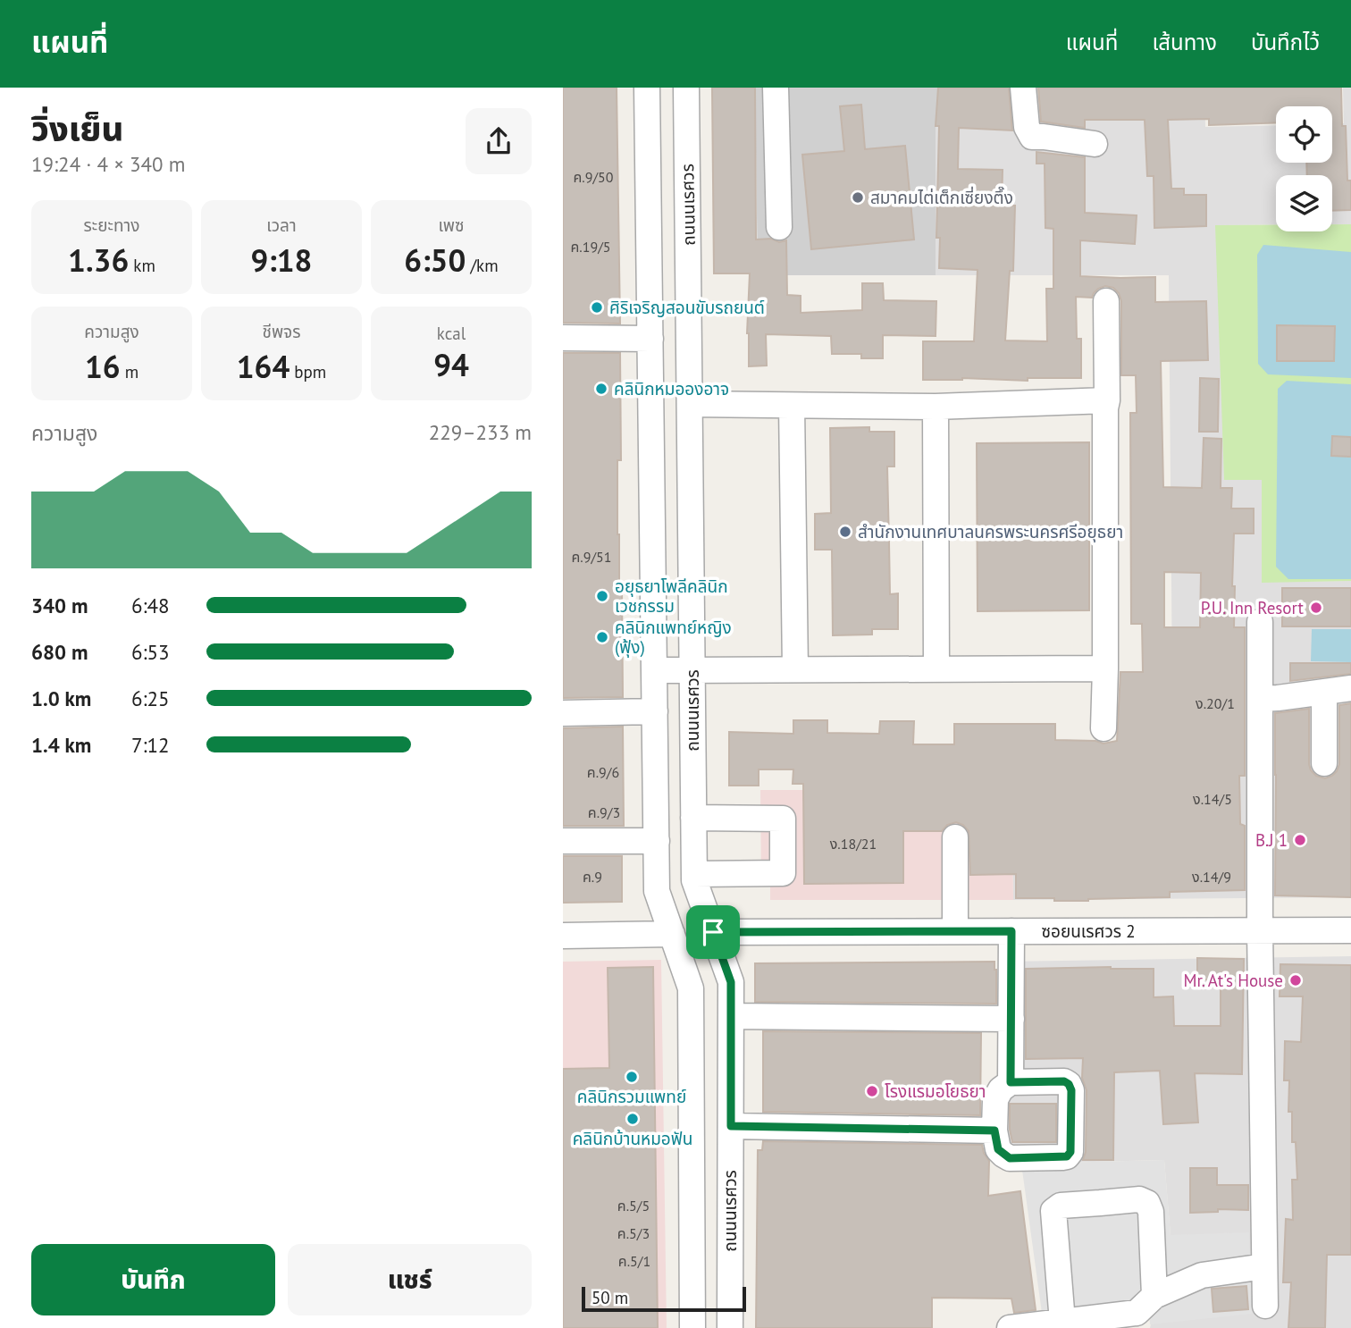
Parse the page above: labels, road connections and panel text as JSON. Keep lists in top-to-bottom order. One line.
{"streets":{"street":["ถนนนเรศวร","ซอยนเรศวร 2"]},"crossings":[["ถนนนเรศวร","ซอยนเรศวร 2"]],"places":["สมาคมไต่เต็กเซี่ยงตึ๊ง","ศิริเจริญสอนขับรถยนต์","คลินิกหมอองอาจ","สำนักงานเทศบาลนครพระนครศรีอยุธยา","อยุธยาโพลีคลินิก เวชกรรม","P.U. Inn Resort","คลินิกแพทย์หญิง (ฟุ้ง)","B.J 1","Mr. At's House","คลินิกรวมแพทย์","โรงแรมอโยธยา","คลินิกบ้านหมอฟัน"],"house_numbers":["ค.9/50","ค.19/5","ค.9/51","ง.20/1","ค.9/6","ง.14/5","ค.9/3","ง.18/21","ค.9","ง.14/9","ค.5/5","ค.5/3","ค.5/1"],"scale_bar":"50 m","page":{"header":"แผนที่","nav":["แผนที่","เส้นทาง","บันทึกไว้"],"heading":["วิ่งเย็น","19:24 · 4 × 340 m"],"stats":[["ระยะทาง","1.36 km"],["เวลา","9:18"],["เพซ","6:50 /km"],["ความสูง","16 m"],["ชีพจร","164 bpm"],["kcal","94"]],"chart":["ความสูง","229–233 m"],"list":[{"name":"340 m","note":"6:48"},{"name":"680 m","note":"6:53"},{"name":"1.0 km","note":"6:25"},{"name":"1.4 km","note":"7:12"}],"buttons":["บันทึก","แชร์"],"scale":"50 m"}}
